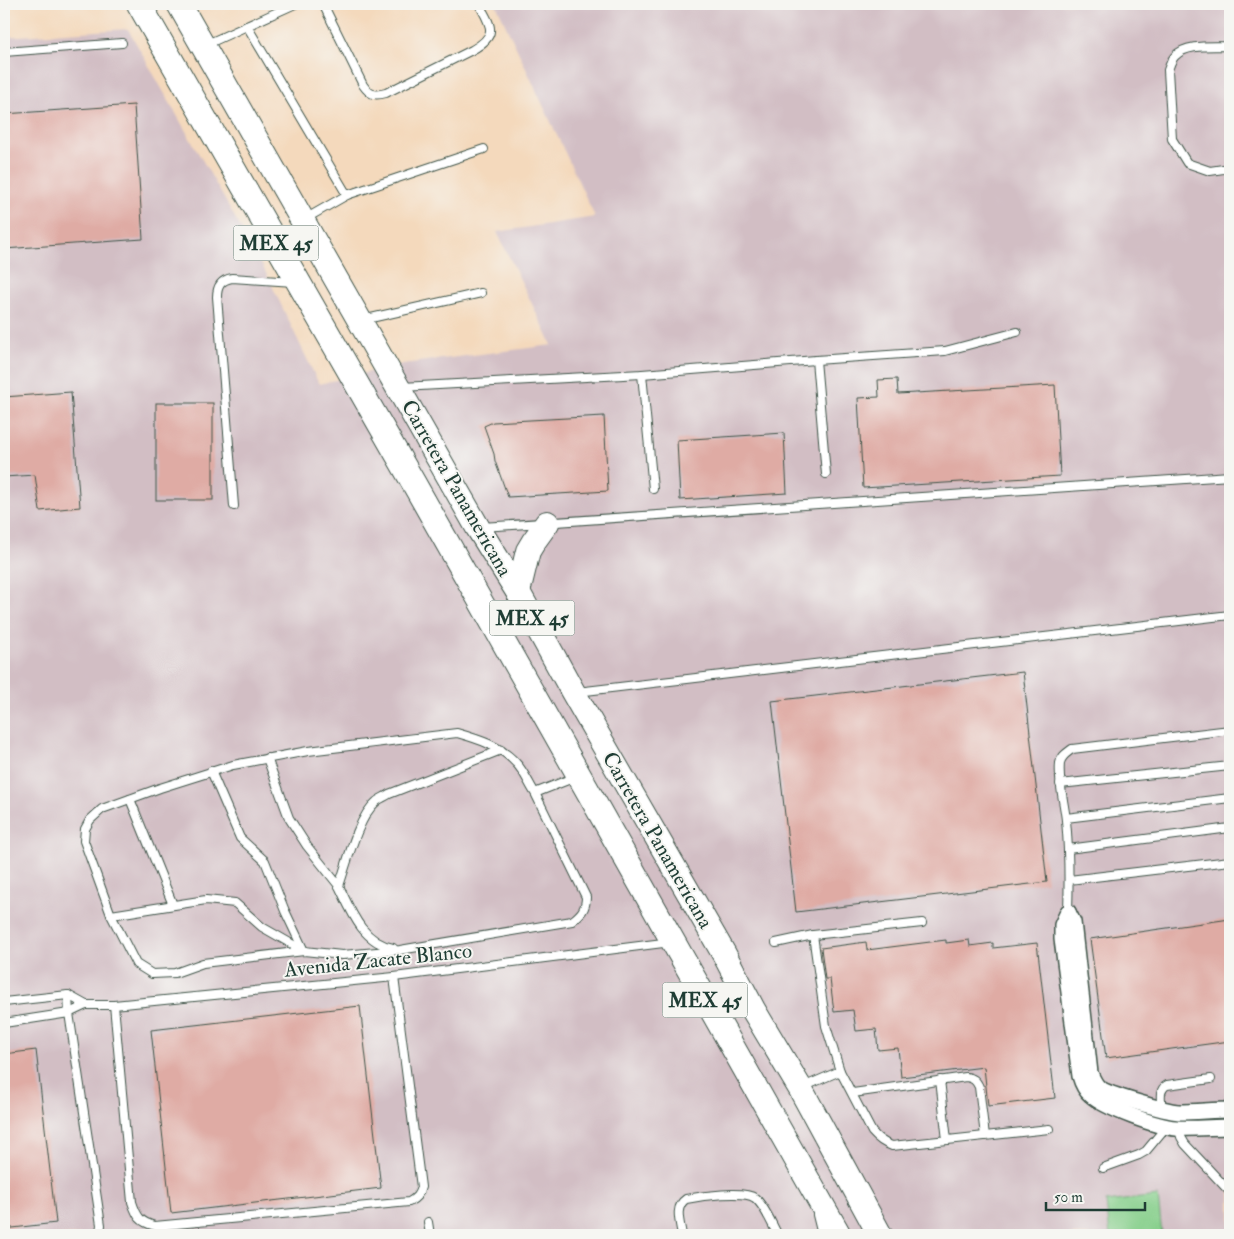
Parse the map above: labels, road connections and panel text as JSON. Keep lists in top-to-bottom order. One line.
{"streets":{"main road":["MEX 45","Carretera Panamericana"],"lane":["Avenida Zacate Blanco"]},"crossings":[["Carretera Panamericana","Avenida Zacate Blanco"]],"scale_bar":"50 m"}
